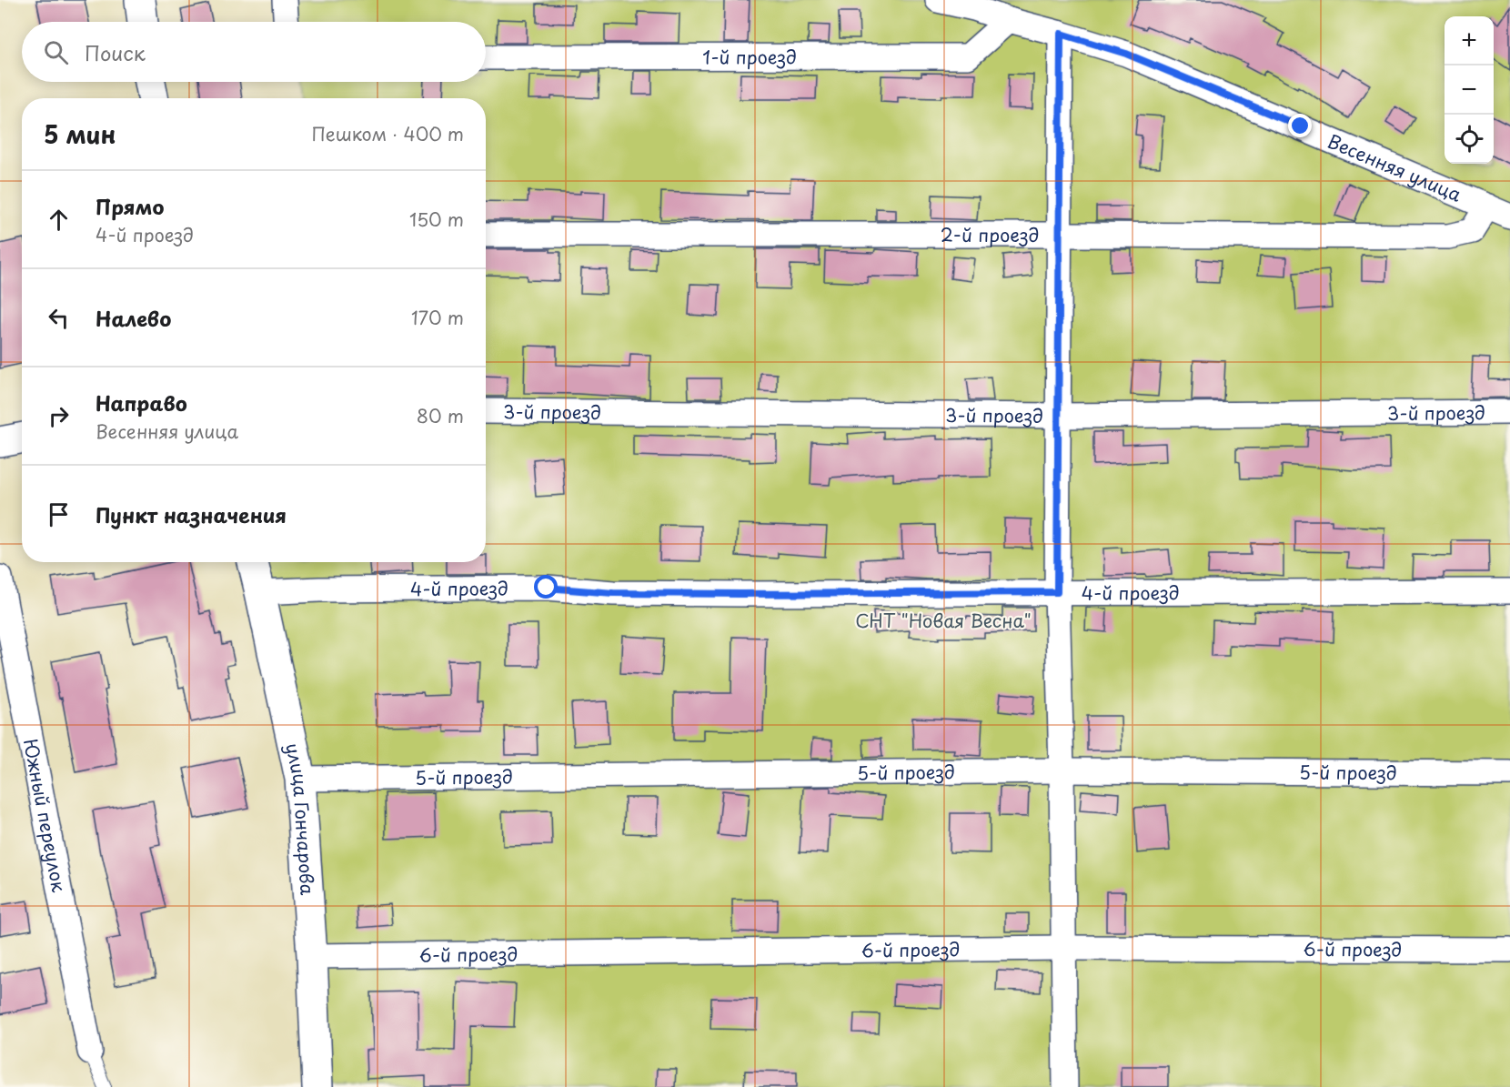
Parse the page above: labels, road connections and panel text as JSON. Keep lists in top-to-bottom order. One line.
{"streets":{"street":["1-й проезд","Весенняя улица","2-й проезд","3-й проезд","4-й проезд","5-й проезд","Южный переулок","улица Гончарова","6-й проезд"]},"crossings":[["1-й проезд","Весенняя улица"],["Весенняя улица","2-й проезд"],["4-й проезд","улица Гончарова"],["5-й проезд","улица Гончарова"],["улица Гончарова","6-й проезд"]],"parks":["СНТ \"Новая Весна\""],"page":{"map_buttons":["+","−"],"search":"Поиск","heading":["5 мин","Пешком · 400 m"],"list":[["Прямо","4-й проезд","150 m"],["Налево","170 m"],["Направо","Весенняя улица","80 m"],"Пункт назначения"]}}
